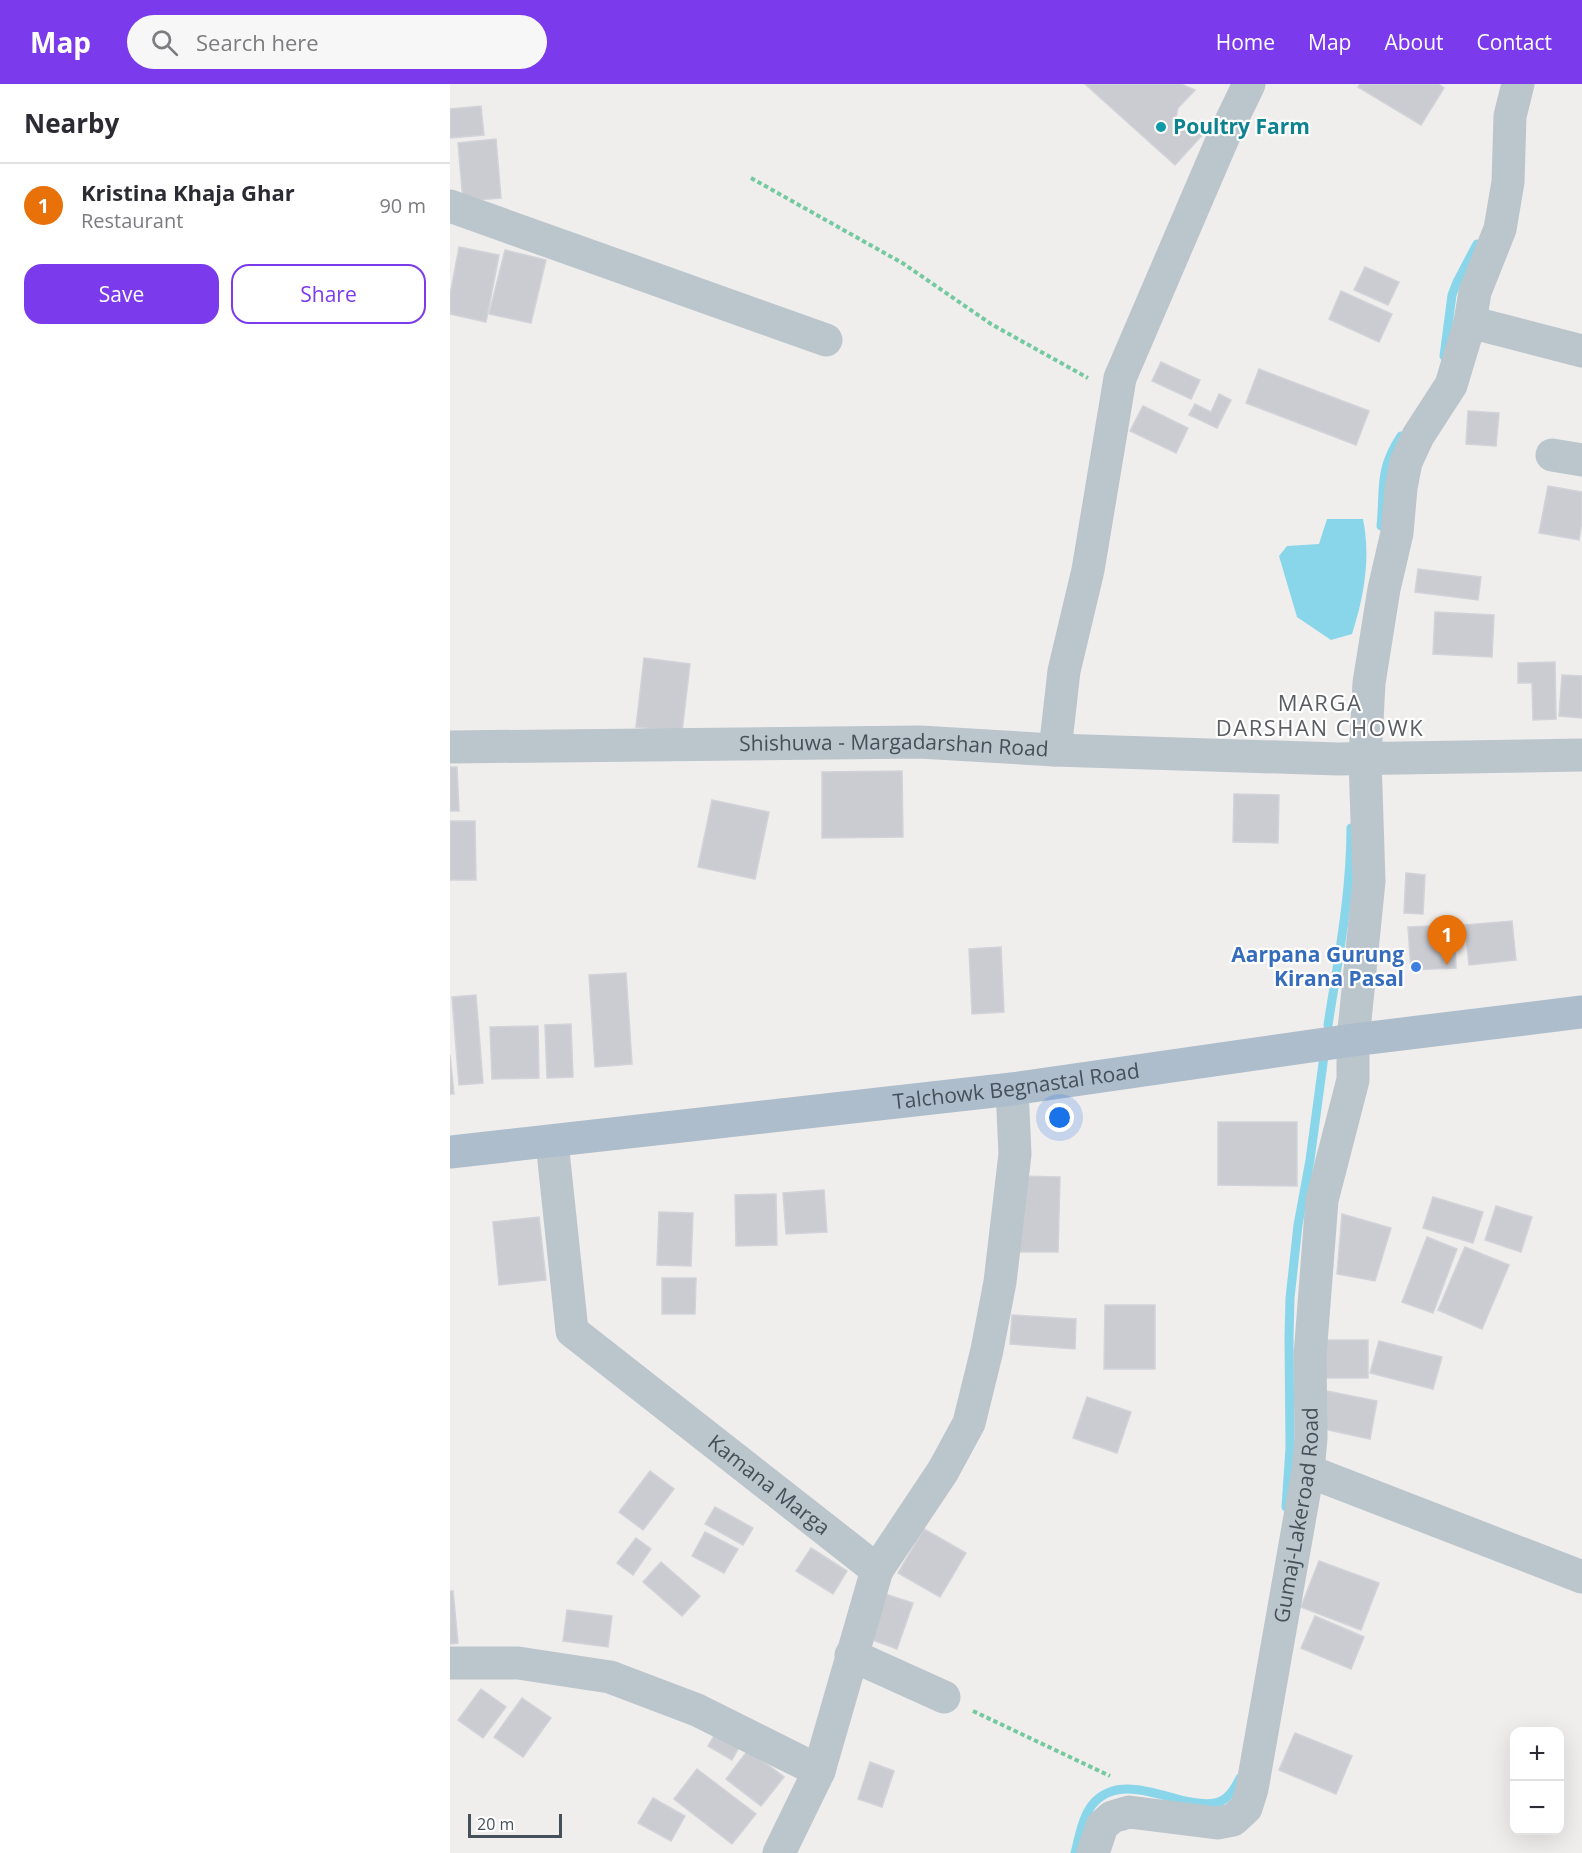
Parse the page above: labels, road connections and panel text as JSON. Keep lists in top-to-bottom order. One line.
{"streets":{"main road":["Talchowk Begnastal Road"],"street":["Shishuwa - Margadarshan Road","Kamana Marga","Gumaj-Lakeroad Road"]},"crossings":[["Shishuwa - Margadarshan Road","Gumaj-Lakeroad Road"],["Talchowk Begnastal Road","Kamana Marga"],["Talchowk Begnastal Road","Gumaj-Lakeroad Road"]],"districts":["MARGA DARSHAN CHOWK"],"places":["Poultry Farm","Aarpana Gurung Kirana Pasal"],"scale_bar":"20 m","page":{"header":"Map","search":"Search here","nav":["Home","Map","About","Contact"],"heading":"Nearby","list":[{"mark":"1","name":"Kristina Khaja Ghar","note":"Restaurant","value":"90 m"}],"buttons":["Save","Share"],"pins":"1","map_buttons":["+","−"],"scale":"20 m"}}
